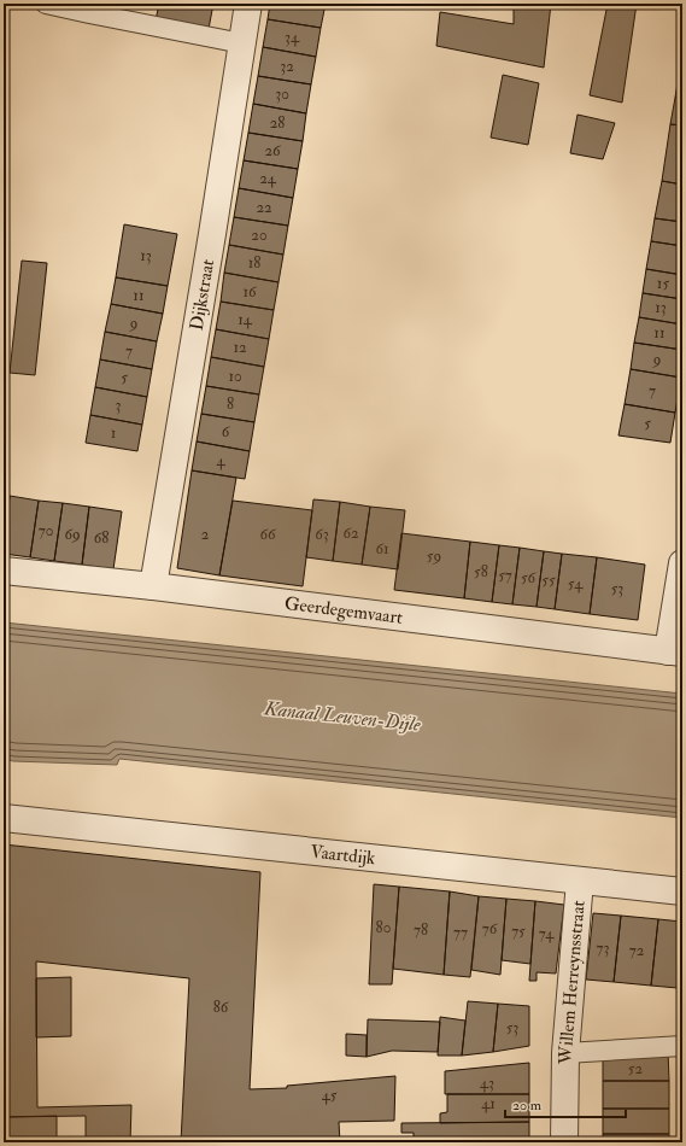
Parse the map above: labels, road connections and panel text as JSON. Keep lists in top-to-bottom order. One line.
{"streets":{"street":["Dijkstraat","Geerdegemvaart","Vaartdijk","Willem Herreynsstraat"]},"crossings":[["Dijkstraat","Geerdegemvaart"],["Vaartdijk","Willem Herreynsstraat"]],"water":["Kanaal Leuven-Dijle"],"house_numbers":["34","32","30","28","26","24","22","20","13","18","15","16","11","13","14","9","11","12","7","9","10","5","7","8","3","5","6","1","4","70","62","69","2","66","63","68","61","59","58","57","56","55","54","53","80","76","78","75","77","74","73","72","86","53","52","43","45","41"],"scale_bar":"20 m"}
